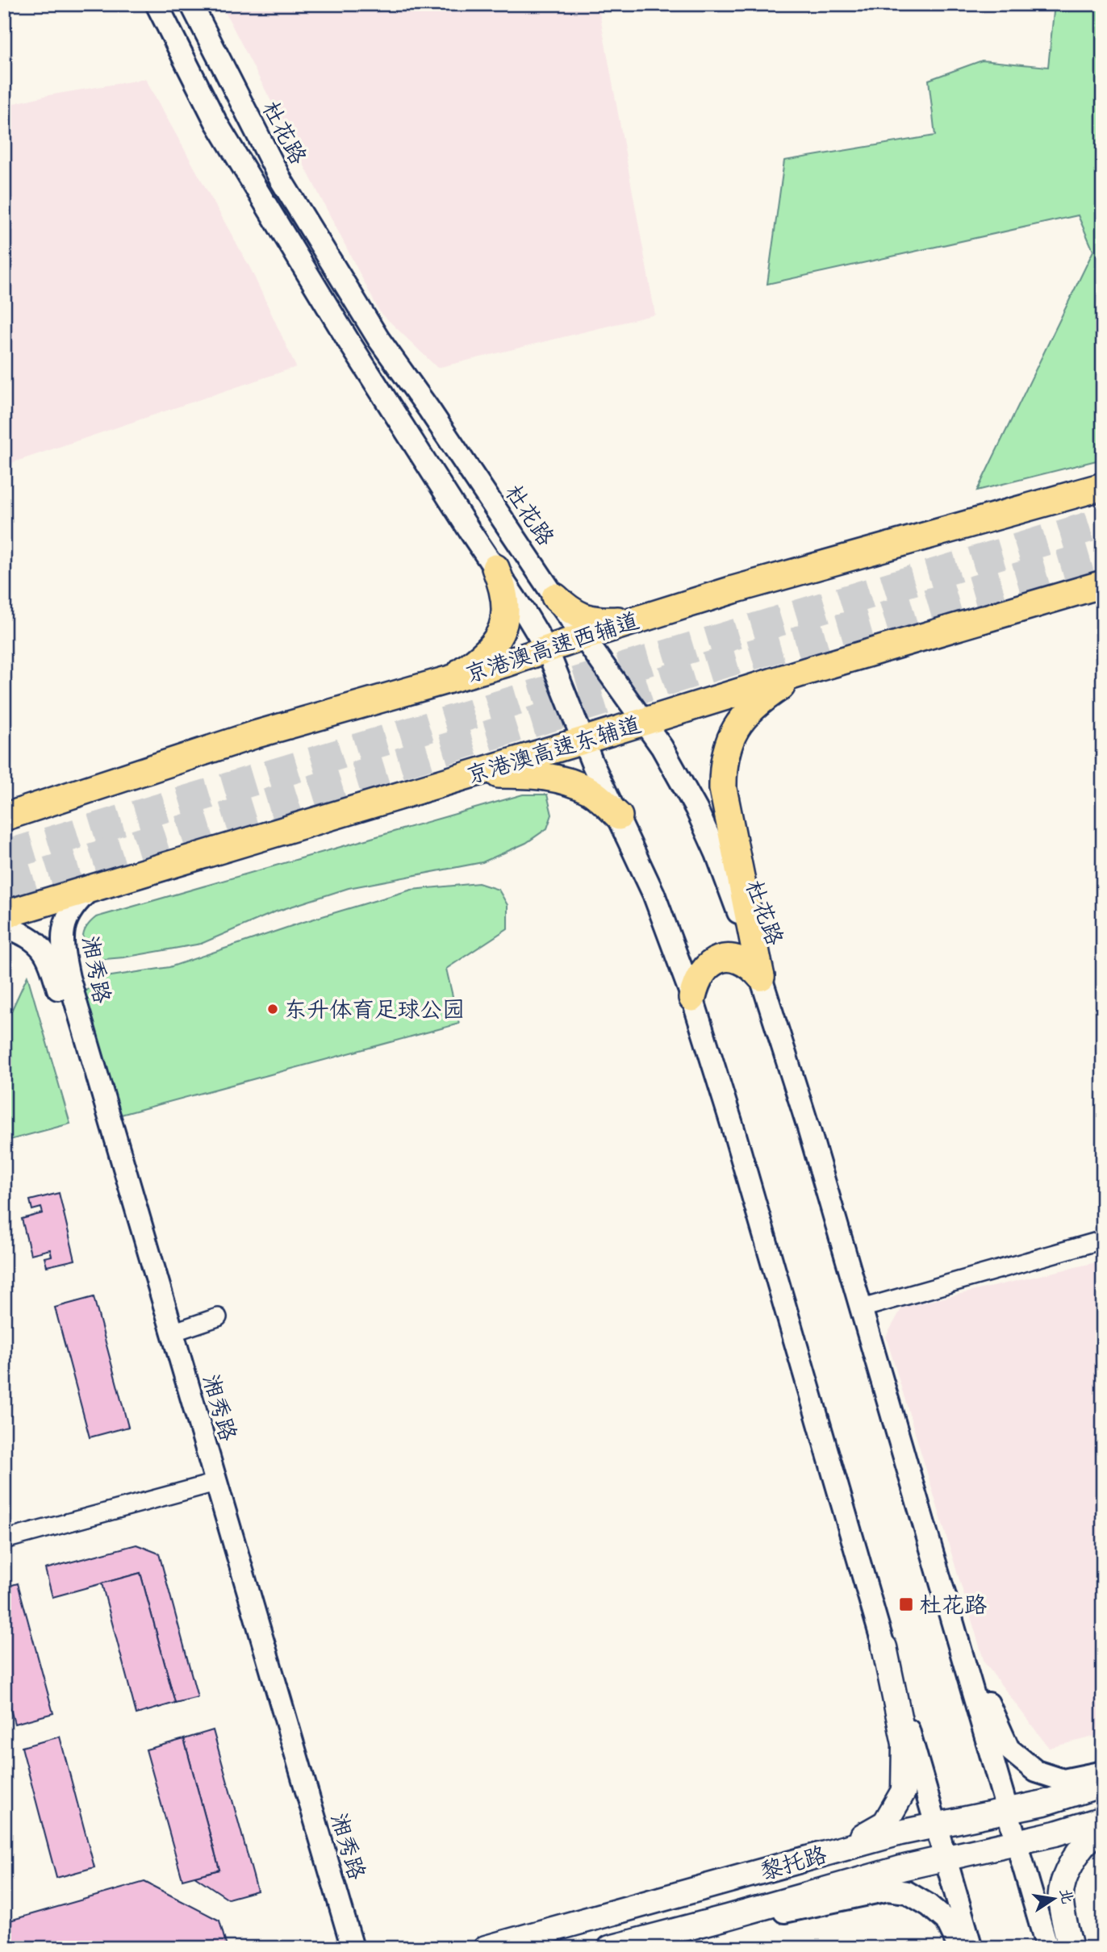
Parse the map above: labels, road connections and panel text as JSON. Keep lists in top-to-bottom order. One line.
{"streets":{"main road":["京港澳高速西辅道","京港澳高速东辅道","黎托路"],"street":["杜花路","湘秀路"]},"crossings":[["杜花路","京港澳高速西辅道"],["杜花路","京港澳高速东辅道"],["杜花路","黎托路"],["京港澳高速东辅道","湘秀路"]],"places":{"other":["东升体育足球公园"],"transit":["杜花路"]},"north":"right"}
